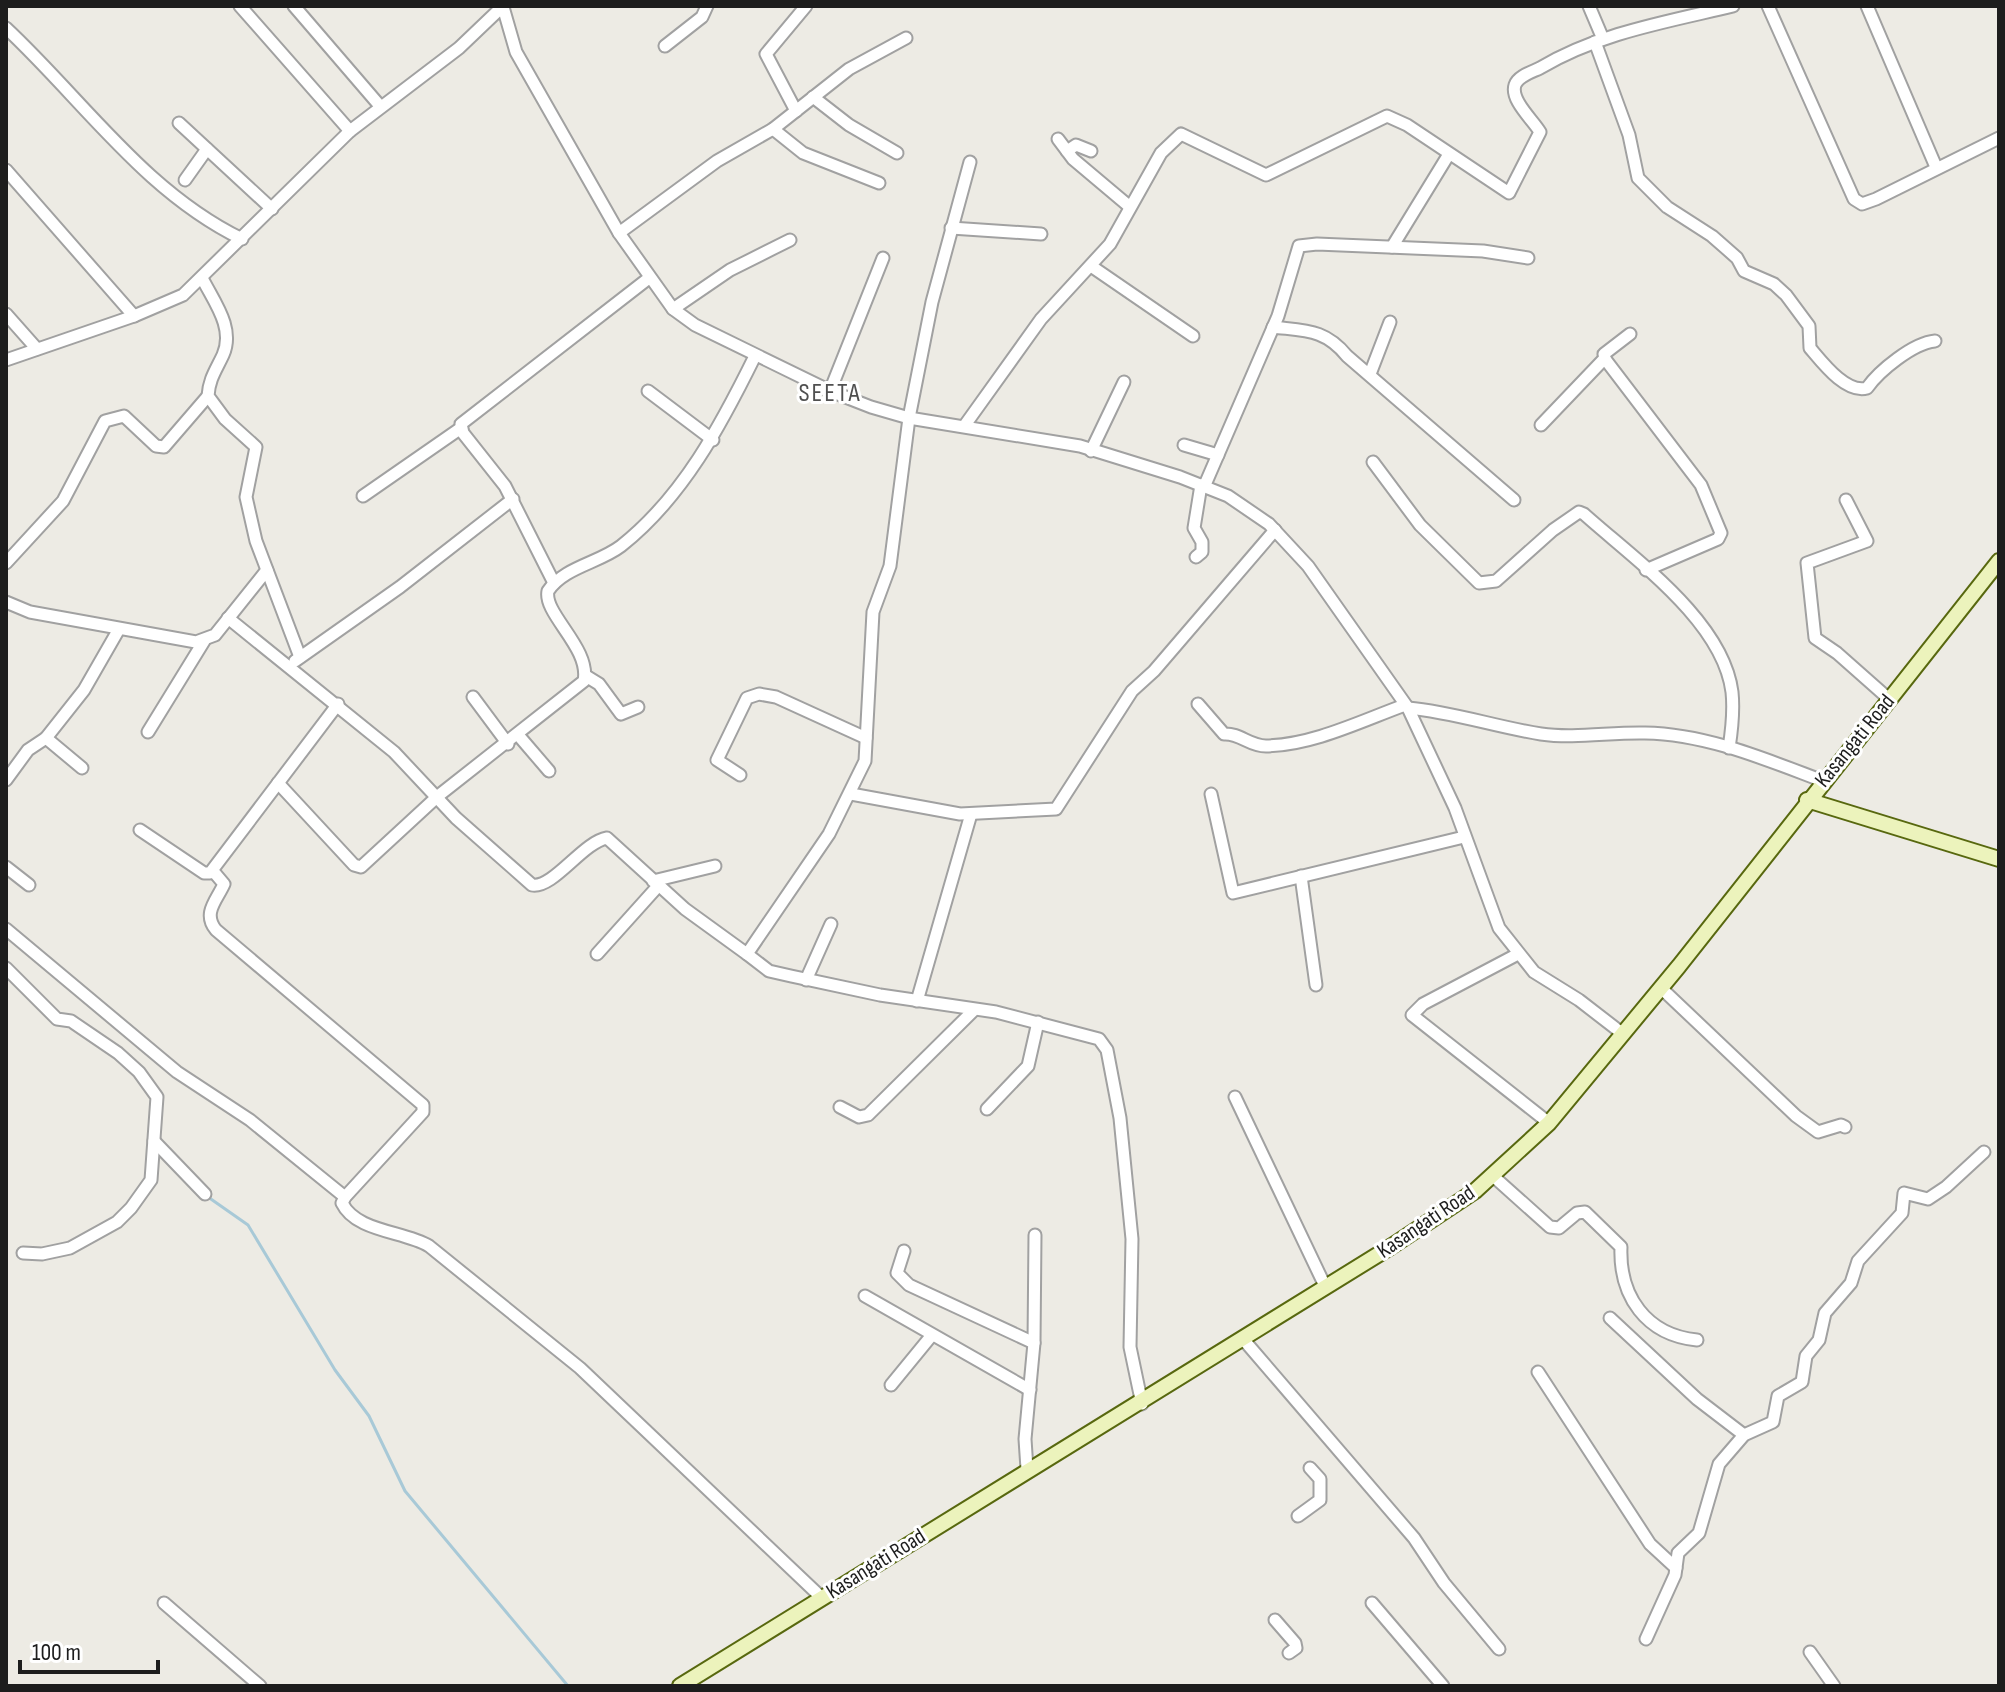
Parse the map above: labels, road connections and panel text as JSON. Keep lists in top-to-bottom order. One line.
{"streets":{"street":["Kasangati Road"]},"districts":["SEETA"],"scale_bar":"100 m"}
